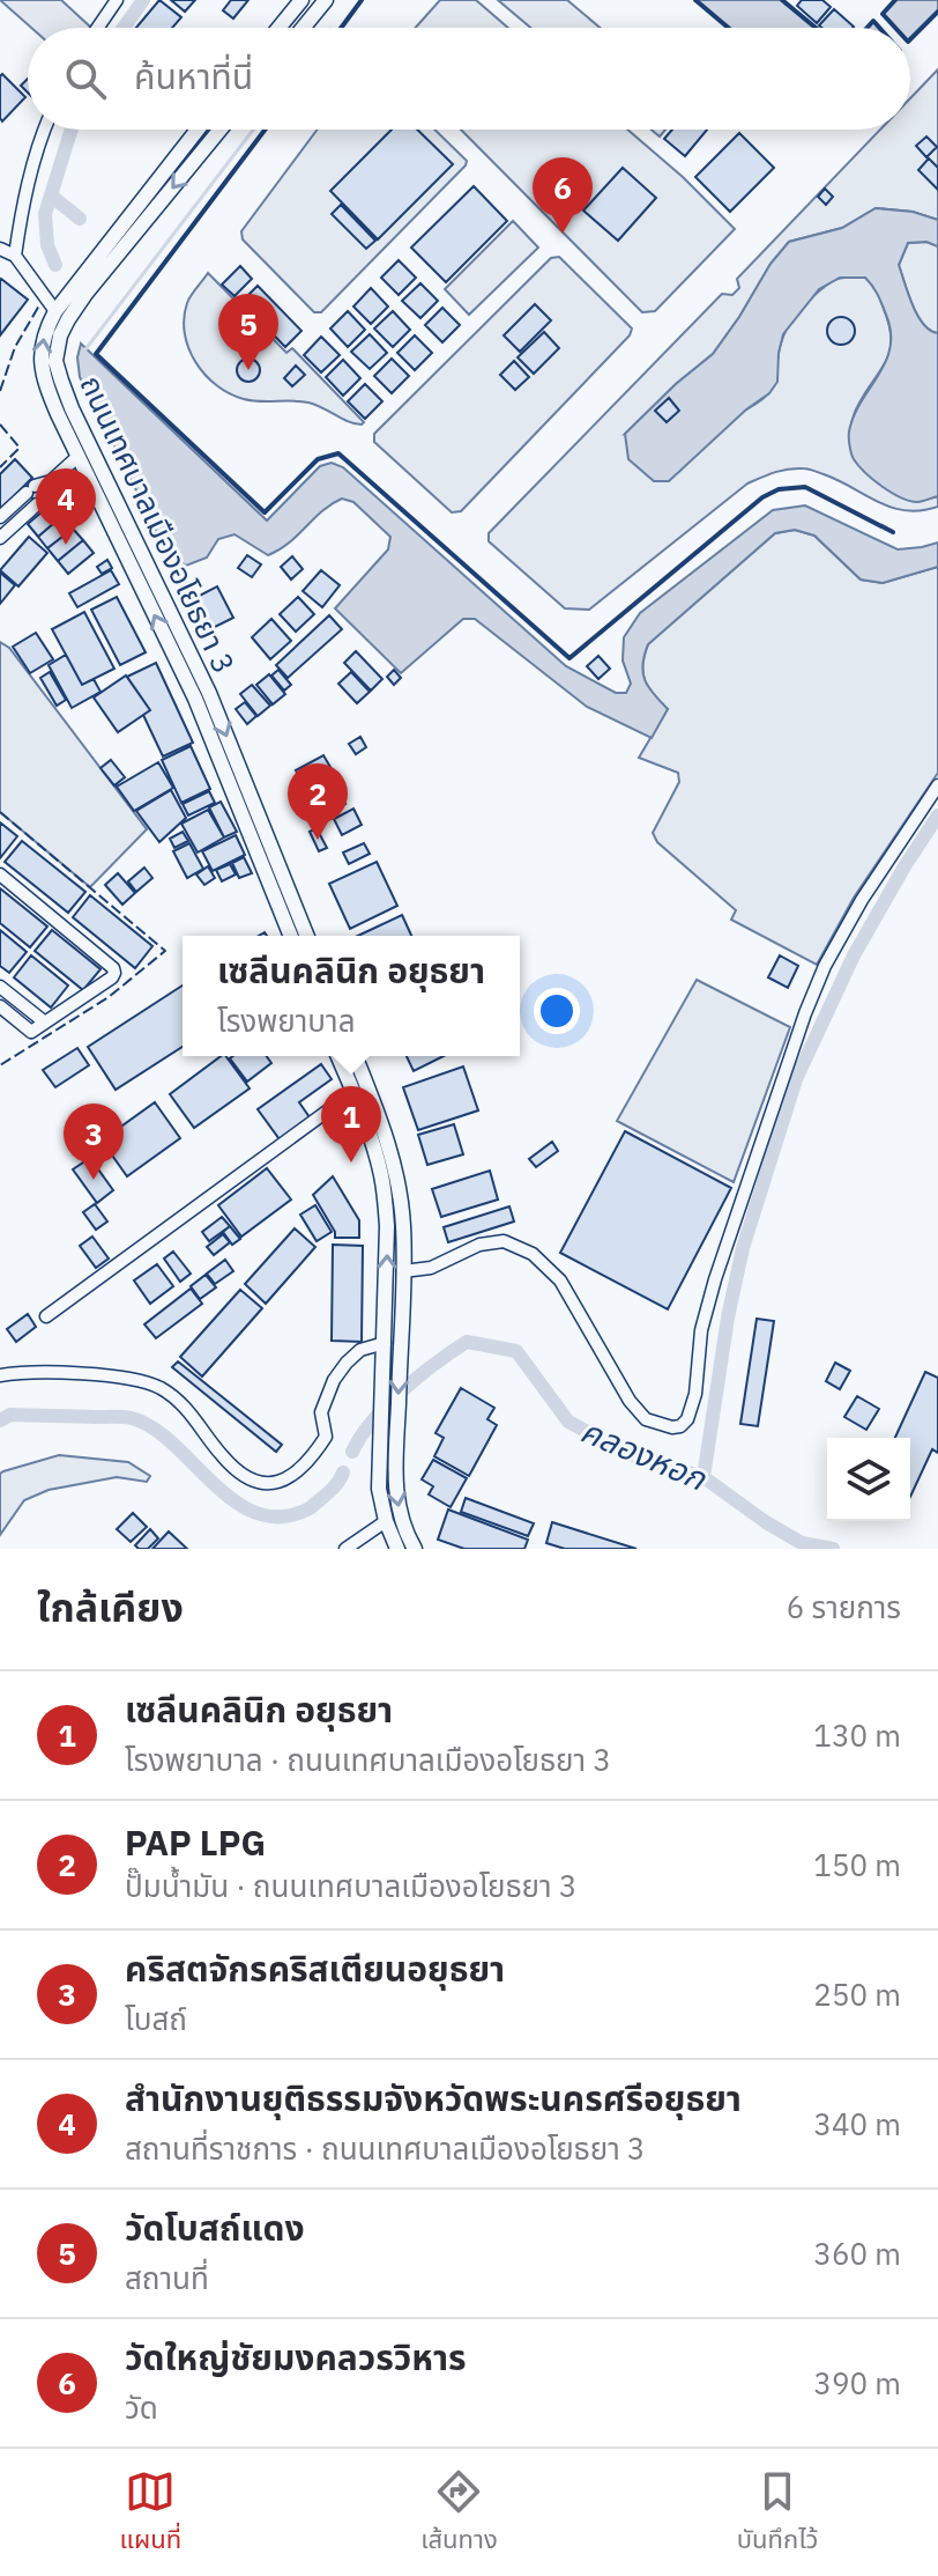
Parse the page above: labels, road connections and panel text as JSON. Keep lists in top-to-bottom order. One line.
{"streets":{"street":["ถนนเทศบาลเมืองอโยธยา 3"]},"water":["คลองหอก"],"page":{"search":"ค้นหาที่นี่","pins":["6","5","4","2","1","3"],"popup":["เซลีนคลินิก อยุธยา","โรงพยาบาล"],"heading":["ใกล้เคียง","6 รายการ"],"list":[{"mark":"1","name":"เซลีนคลินิก อยุธยา","note":"โรงพยาบาล · ถนนเทศบาลเมืองอโยธยา 3","value":"130 m"},{"mark":"2","name":"PAP LPG","note":"ปั๊มน้ำมัน · ถนนเทศบาลเมืองอโยธยา 3","value":"150 m"},{"mark":"3","name":"คริสตจักรคริสเตียนอยุธยา","note":"โบสถ์","value":"250 m"},{"mark":"4","name":"สำนักงานยุติธรรมจังหวัดพระนครศรีอยุธยา","note":"สถานที่ราชการ · ถนนเทศบาลเมืองอโยธยา 3","value":"340 m"},{"mark":"5","name":"วัดโบสถ์แดง","note":"สถานที่","value":"360 m"},{"mark":"6","name":"วัดใหญ่ชัยมงคลวรวิหาร","note":"วัด","value":"390 m"}],"nav":["แผนที่","เส้นทาง","บันทึกไว้"]}}
